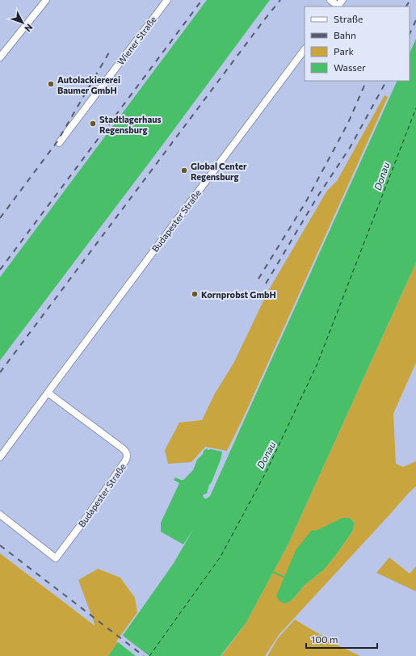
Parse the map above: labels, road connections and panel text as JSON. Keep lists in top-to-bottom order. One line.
{"streets":{"street":["Wiener Straße","Budapester Straße"]},"water":["Donau"],"places":["Autolackiererei Baumer GmbH","Stadtlagerhaus Regensburg","Global Center Regensburg","Kornprobst GmbH"],"legend":["Straße","Bahn","Park","Wasser"],"scale_bar":"100 m","north":"bottom right"}
